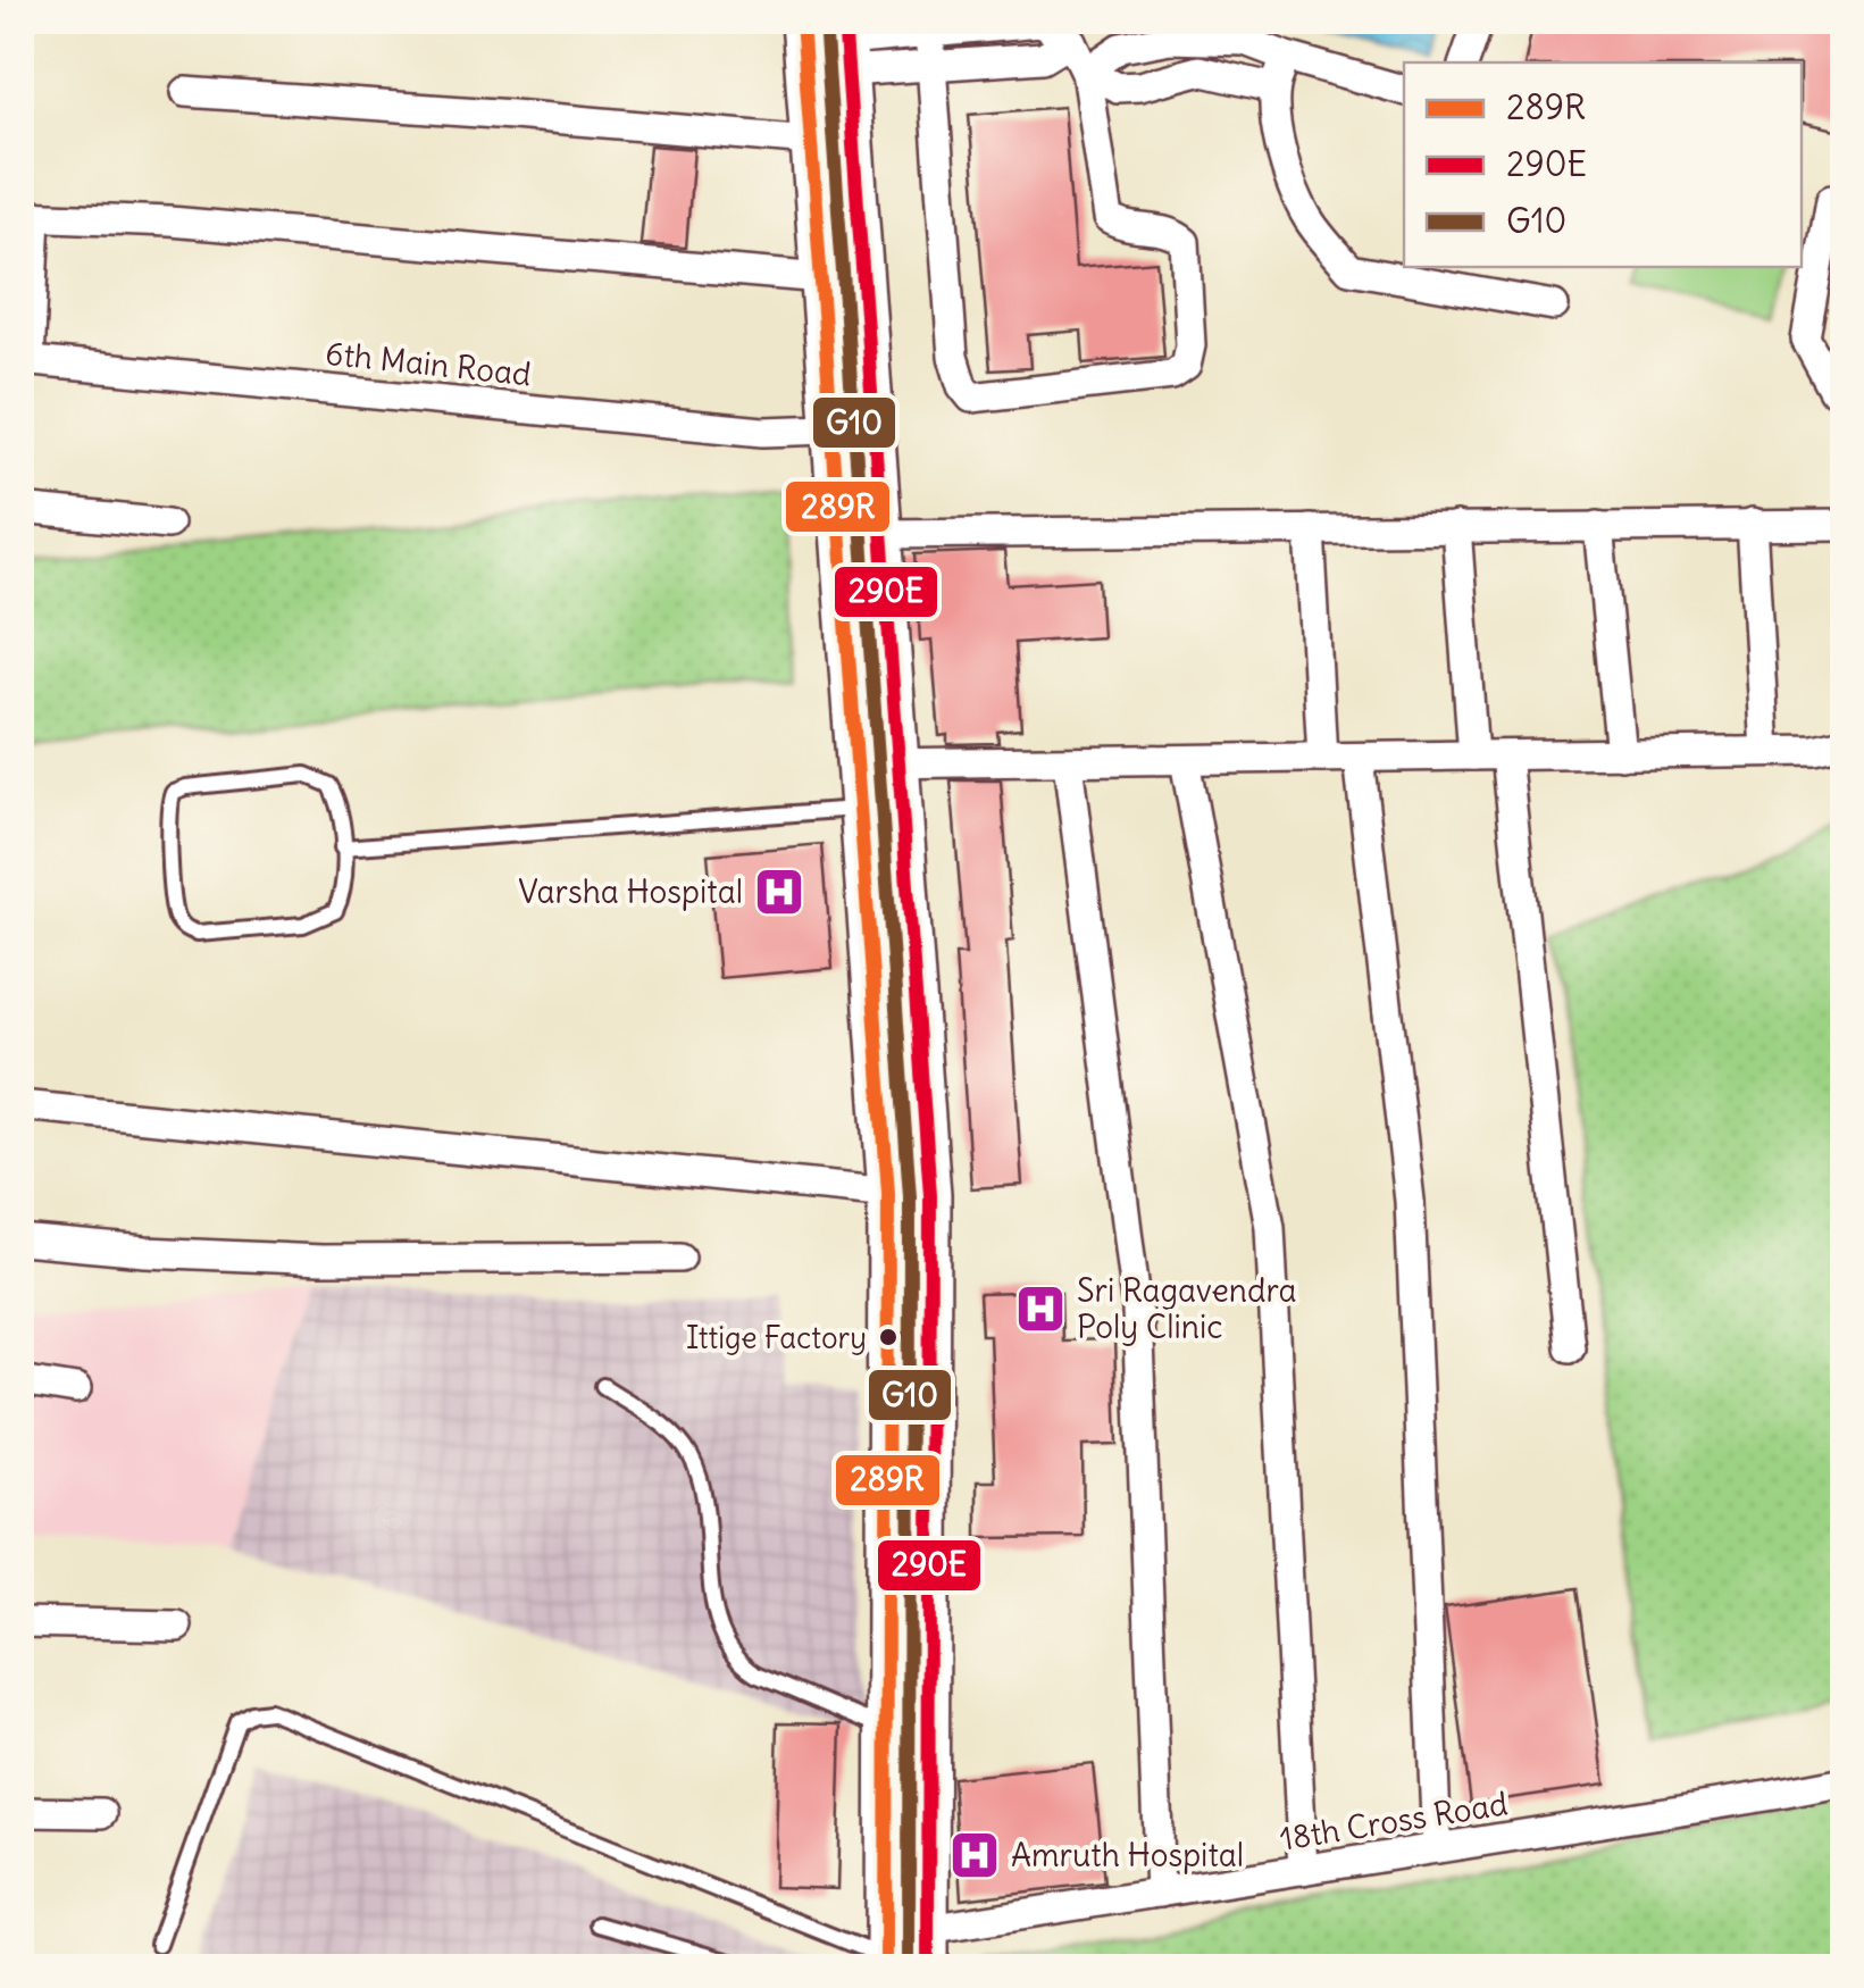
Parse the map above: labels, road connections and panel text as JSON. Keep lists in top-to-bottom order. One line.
{"streets":{"street":["6th Main Road","18th Cross Road"]},"places":{"hospital":["Varsha Hospital","Sri Ragavendra Poly Clinic","Amruth Hospital"],"other":["Ittige Factory"]},"lines":["transit line 289R","transit line 290E","transit line G10"],"legend":["289R","290E","G10"]}
